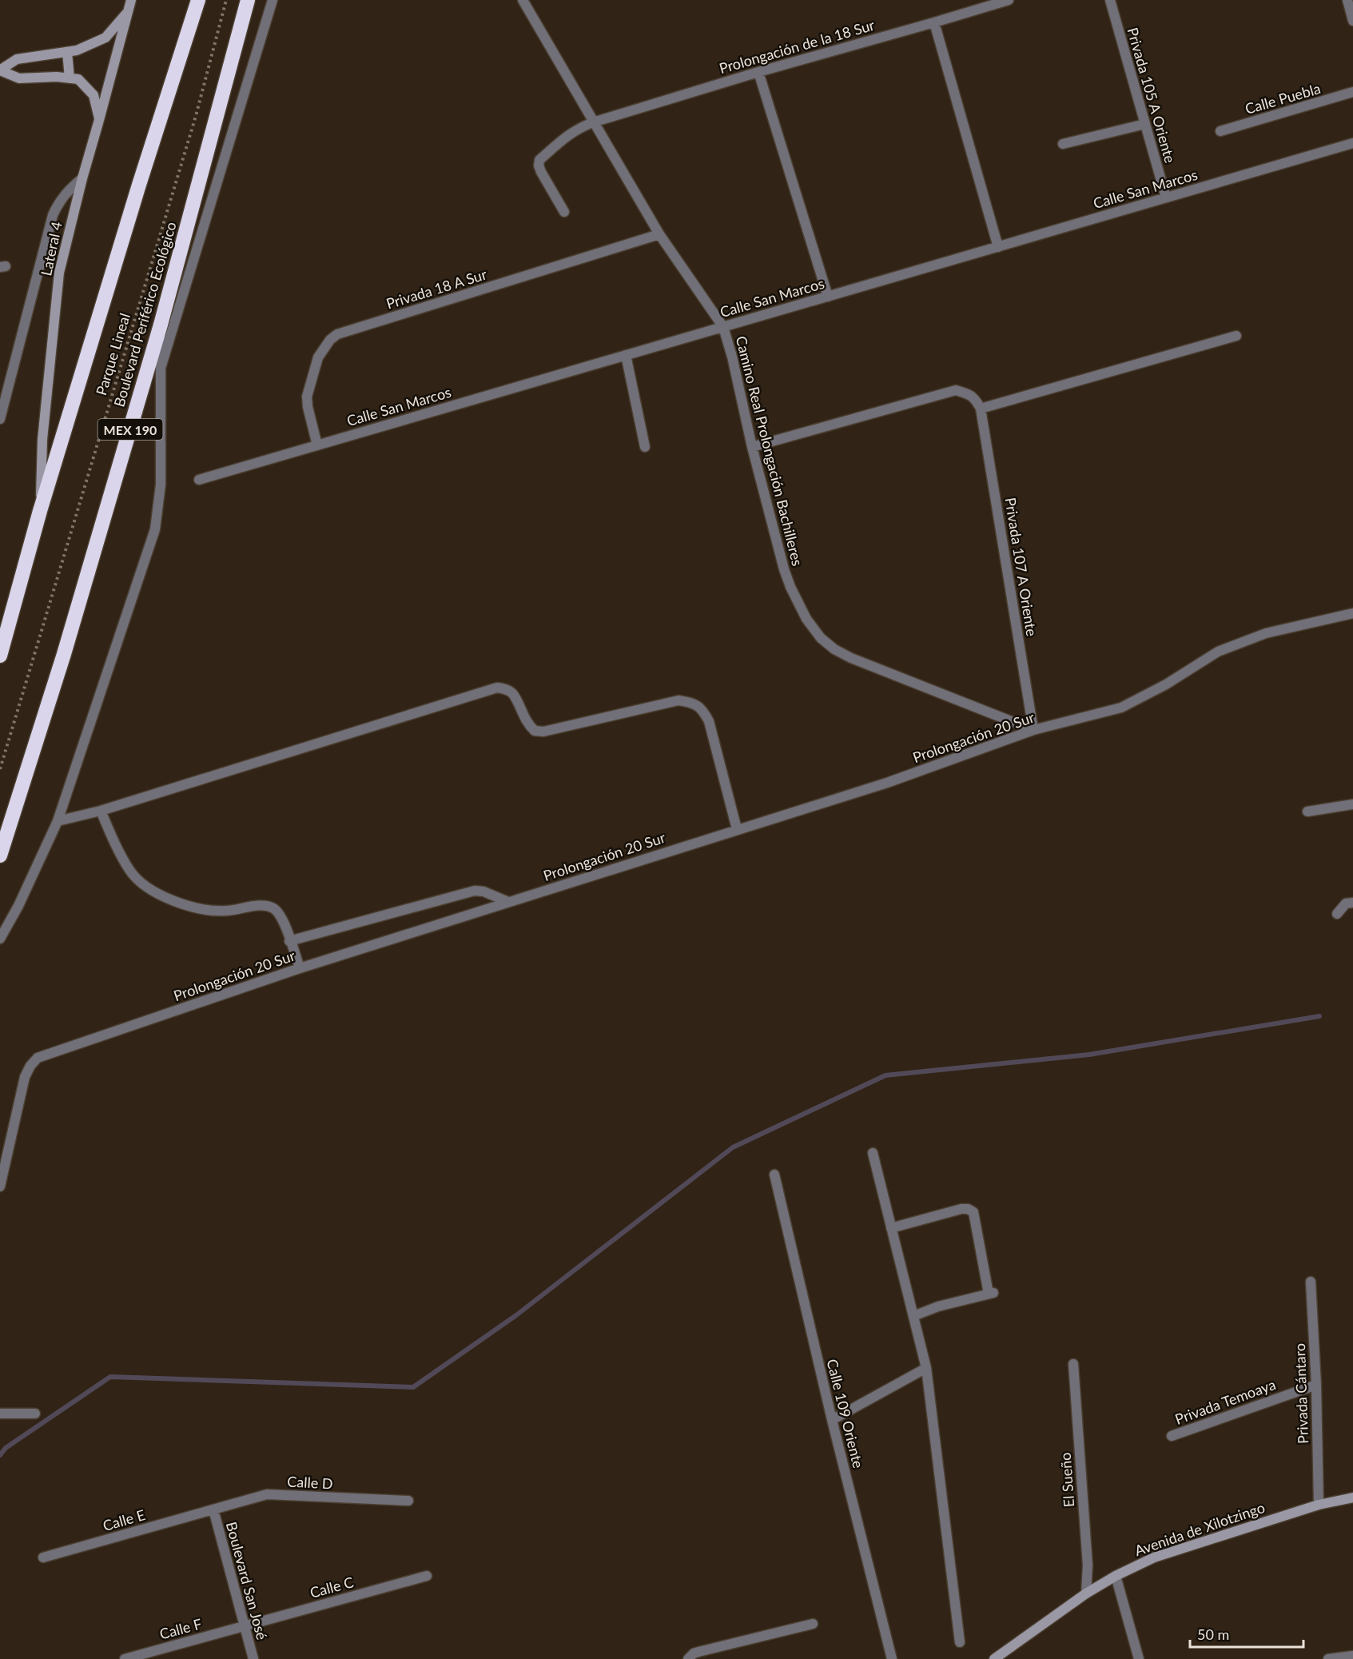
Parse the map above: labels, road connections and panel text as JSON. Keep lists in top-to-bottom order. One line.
{"streets":{"highway":["Boulevard Periférico Ecológico","MEX 190"],"street":["Prolongación de la 18 Sur","Privada 105 A Oriente","Calle Puebla","Calle San Marcos","Lateral 4","Privada 18 A Sur","Camino Real Prolongación Bachilleres","Privada 107 A Oriente","Prolongación 20 Sur","Privada Cántaro","Privada Temoaya","Calle 109 Oriente","El Sueño","Calle D","Calle E","Avenida de Xilotzingo","Boulevard San José","Calle C","Calle F"],"path":["Parque Lineal"]},"crossings":[["Prolongación de la 18 Sur","Camino Real Prolongación Bachilleres"],["Privada 105 A Oriente","Calle San Marcos"],["Calle San Marcos","Privada 18 A Sur"],["Calle San Marcos","Camino Real Prolongación Bachilleres"],["Privada 18 A Sur","Camino Real Prolongación Bachilleres"],["Camino Real Prolongación Bachilleres","Privada 107 A Oriente"],["Camino Real Prolongación Bachilleres","Prolongación 20 Sur"],["Privada 107 A Oriente","Prolongación 20 Sur"],["Privada Cántaro","Privada Temoaya"],["Privada Cántaro","Avenida de Xilotzingo"],["El Sueño","Avenida de Xilotzingo"],["Calle D","Calle E"],["Calle D","Boulevard San José"],["Calle E","Boulevard San José"],["Boulevard San José","Calle C"],["Boulevard San José","Calle F"],["Calle C","Calle F"]],"scale_bar":"50 m"}
